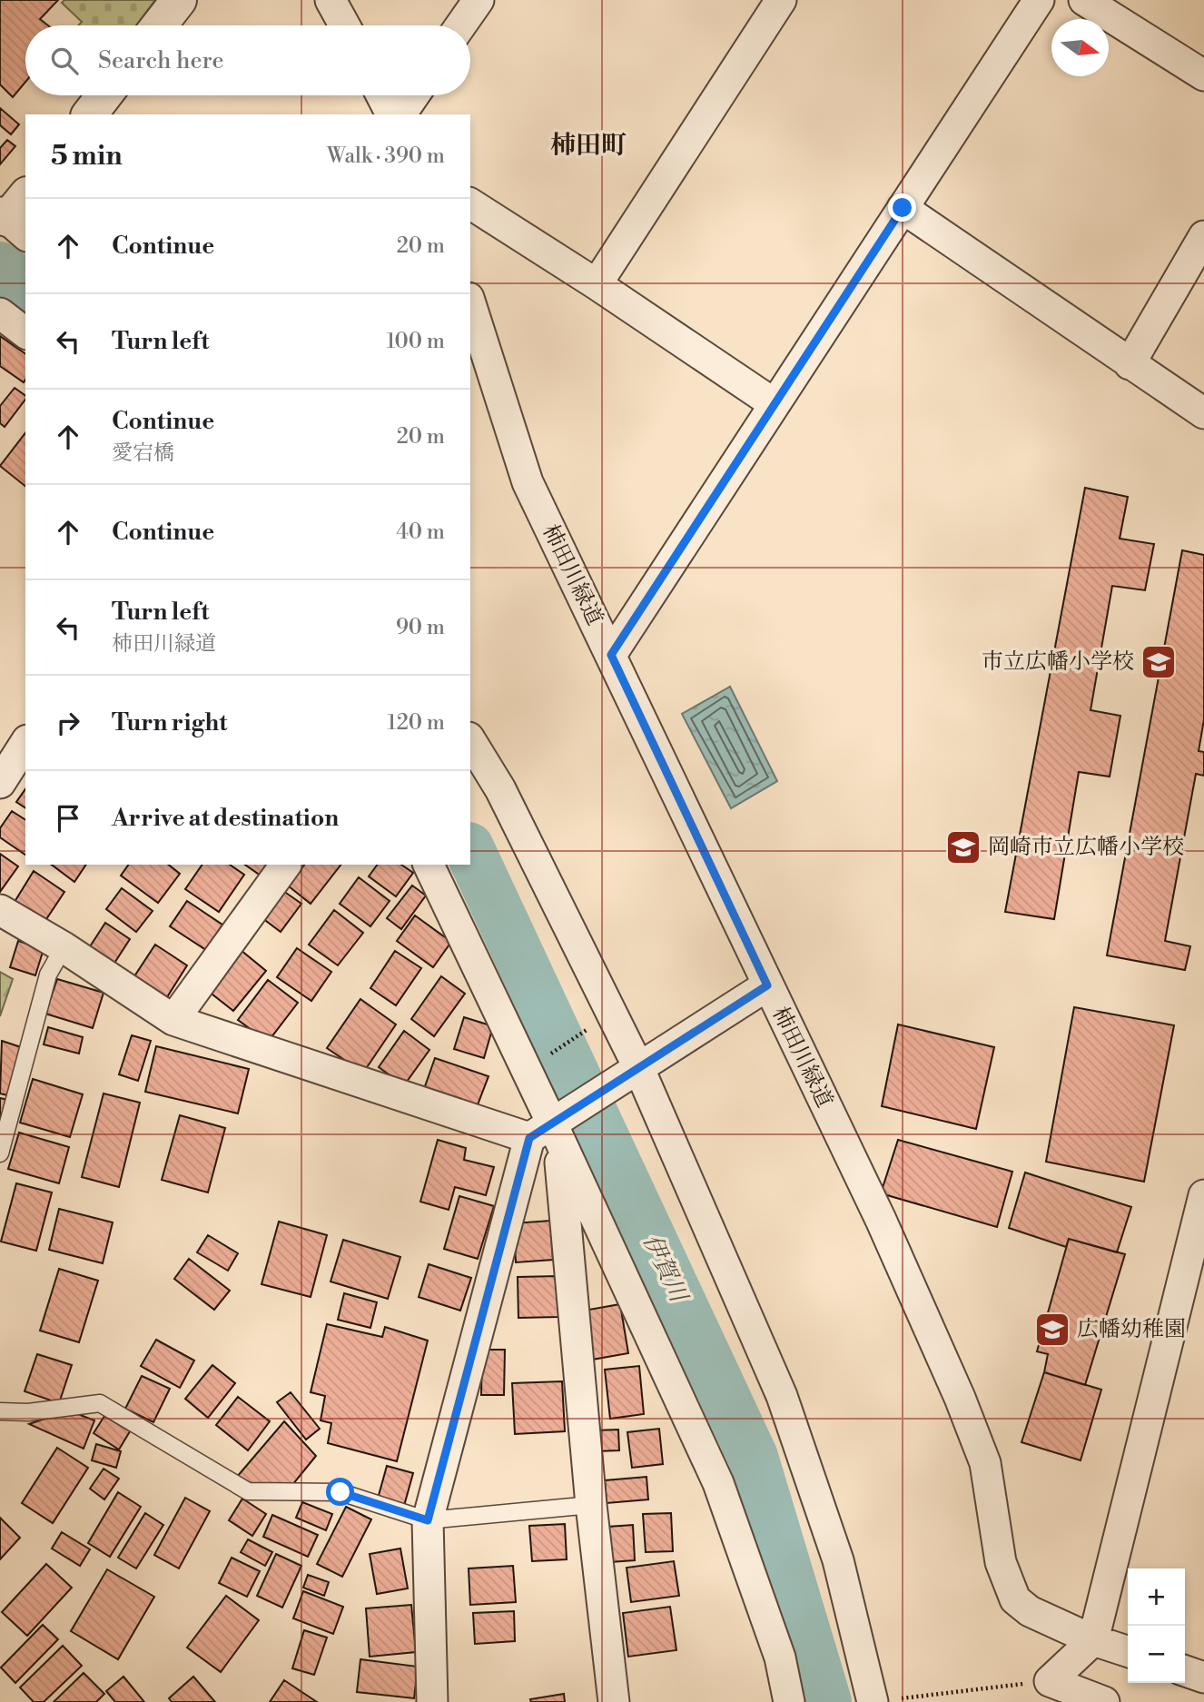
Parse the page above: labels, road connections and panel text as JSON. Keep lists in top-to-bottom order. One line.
{"streets":{"street":["柿田川緑道"]},"districts":["柿田町"],"water":["伊賀川"],"places":{"school or university":["市立広幡小学校","岡崎市立広幡小学校","広幡幼稚園"]},"north":"right","page":{"search":"Search here","heading":["5 min","Walk · 390 m"],"list":[["Continue","20 m"],["Turn left","100 m"],["Continue","愛宕橋","20 m"],["Continue","40 m"],["Turn left","柿田川緑道","90 m"],["Turn right","120 m"],"Arrive at destination"],"map_buttons":["+","−"]}}
